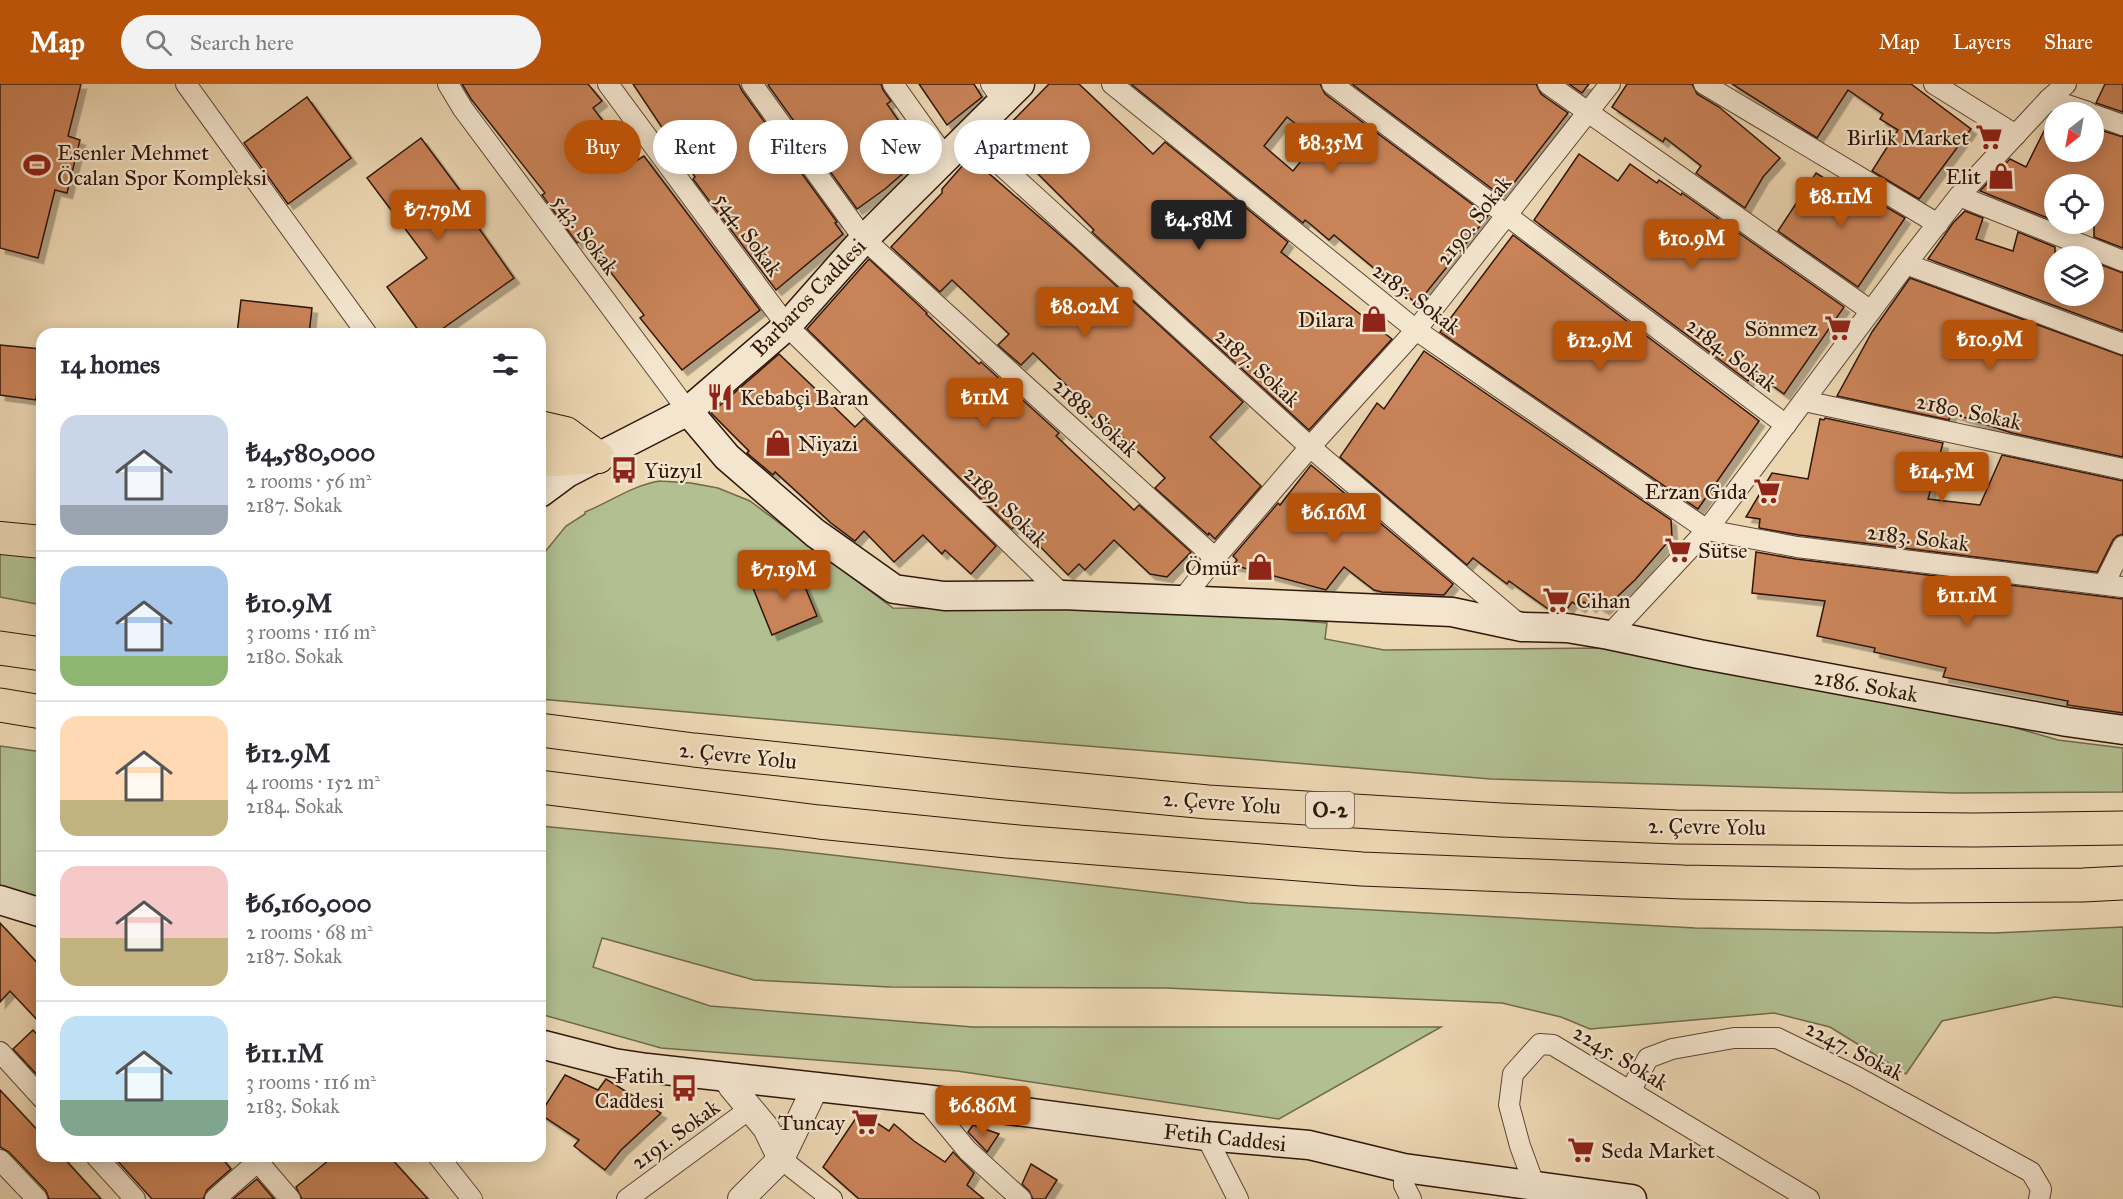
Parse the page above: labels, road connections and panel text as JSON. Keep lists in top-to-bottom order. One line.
{"streets":{"highway":["2. Çevre Yolu","O-2"],"main road":["Barbaros Caddesi","2186. Sokak","Fetih Caddesi"],"street":["2190. Sokak","543. Sokak","544. Sokak","2185. Sokak","2184. Sokak","2187. Sokak","2180. Sokak","2188. Sokak","2189. Sokak","2183. Sokak","2247. Sokak","2245. Sokak","2191. Sokak"]},"crossings":[["2190. Sokak","2185. Sokak"],["2190. Sokak","2184. Sokak"],["2190. Sokak","2187. Sokak"],["2190. Sokak","2188. Sokak"],["2190. Sokak","2186. Sokak"],["543. Sokak","Barbaros Caddesi"],["543. Sokak","2186. Sokak"],["544. Sokak","Barbaros Caddesi"],["544. Sokak","2189. Sokak"],["Barbaros Caddesi","2188. Sokak"],["Barbaros Caddesi","2189. Sokak"],["Barbaros Caddesi","2186. Sokak"],["2185. Sokak","2183. Sokak"],["2187. Sokak","2186. Sokak"],["2189. Sokak","2186. Sokak"],["2247. Sokak","2245. Sokak"],["2245. Sokak","Fetih Caddesi"]],"places":{"supermarket":["Birlik Market","Sönmez","Erzan Gıda","Sütse","Cihan","Tuncay","Seda Market"],"sports":["Esenler Mehmet Öcalan Spor Kompleksi"],"shop":["Elit","Dilara","Niyazi","Ömür"],"restaurant":["Kebabçi Baran"],"bus stop":["Yüzyıl","Fatih Caddesi"]},"north":"bottom left","page":{"header":"Map","search":"Search here","nav":["Map","Layers","Share"],"chip":["Buy","Rent","Filters","New","Apartment"],"price":["₺8.35M","₺8.11M","₺7.79M","₺4.58M","₺10.9M","₺8.02M","₺10.9M","₺12.9M","₺11M","₺14.5M","₺6.16M","₺7.19M","₺11.1M","₺6.86M"],"heading":"14 homes","list":[{"name":"₺4,580,000","note":"2 rooms · 56 m² · 2187. Sokak"},{"name":"₺10.9M","note":"3 rooms · 116 m² · 2180. Sokak"},{"name":"₺12.9M","note":"4 rooms · 152 m² · 2184. Sokak"},{"name":"₺6,160,000","note":"2 rooms · 68 m² · 2187. Sokak"},{"name":"₺11.1M","note":"3 rooms · 116 m² · 2183. Sokak"}]}}
